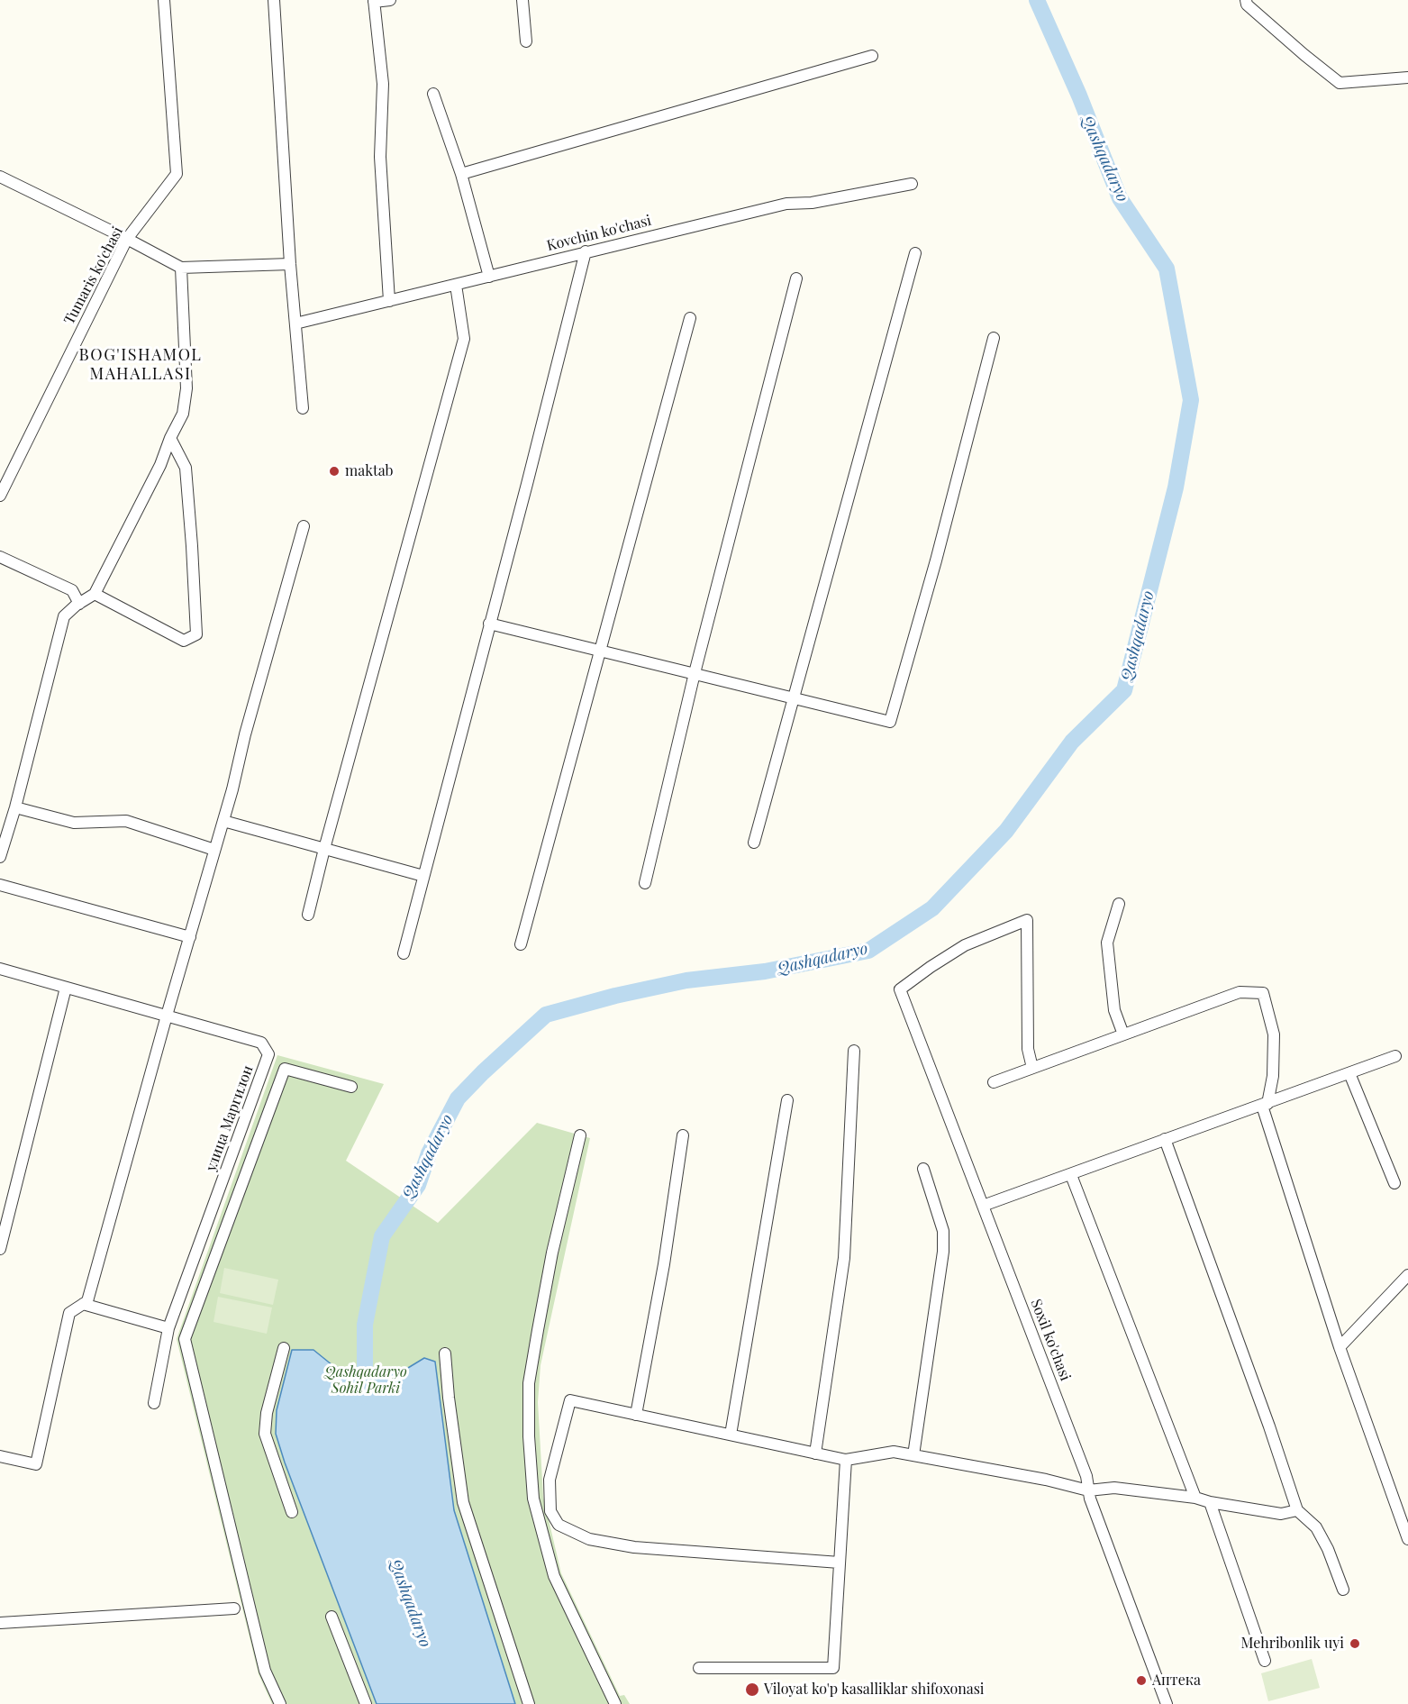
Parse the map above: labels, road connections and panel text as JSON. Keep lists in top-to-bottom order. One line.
{"streets":{"street":["Kovchin ko'chasi","Tumaris ko'chasi","улица Маргилон","Soxil ko'chasi"]},"districts":["BOG'ISHAMOL MAHALLASI"],"water":["Qashqadaryo"],"parks":["Qashqadaryo Sohil Parki"],"places":["maktab","Mehribonlik uyi","Аптека","Viloyat ko'p kasalliklar shifoxonasi"]}
